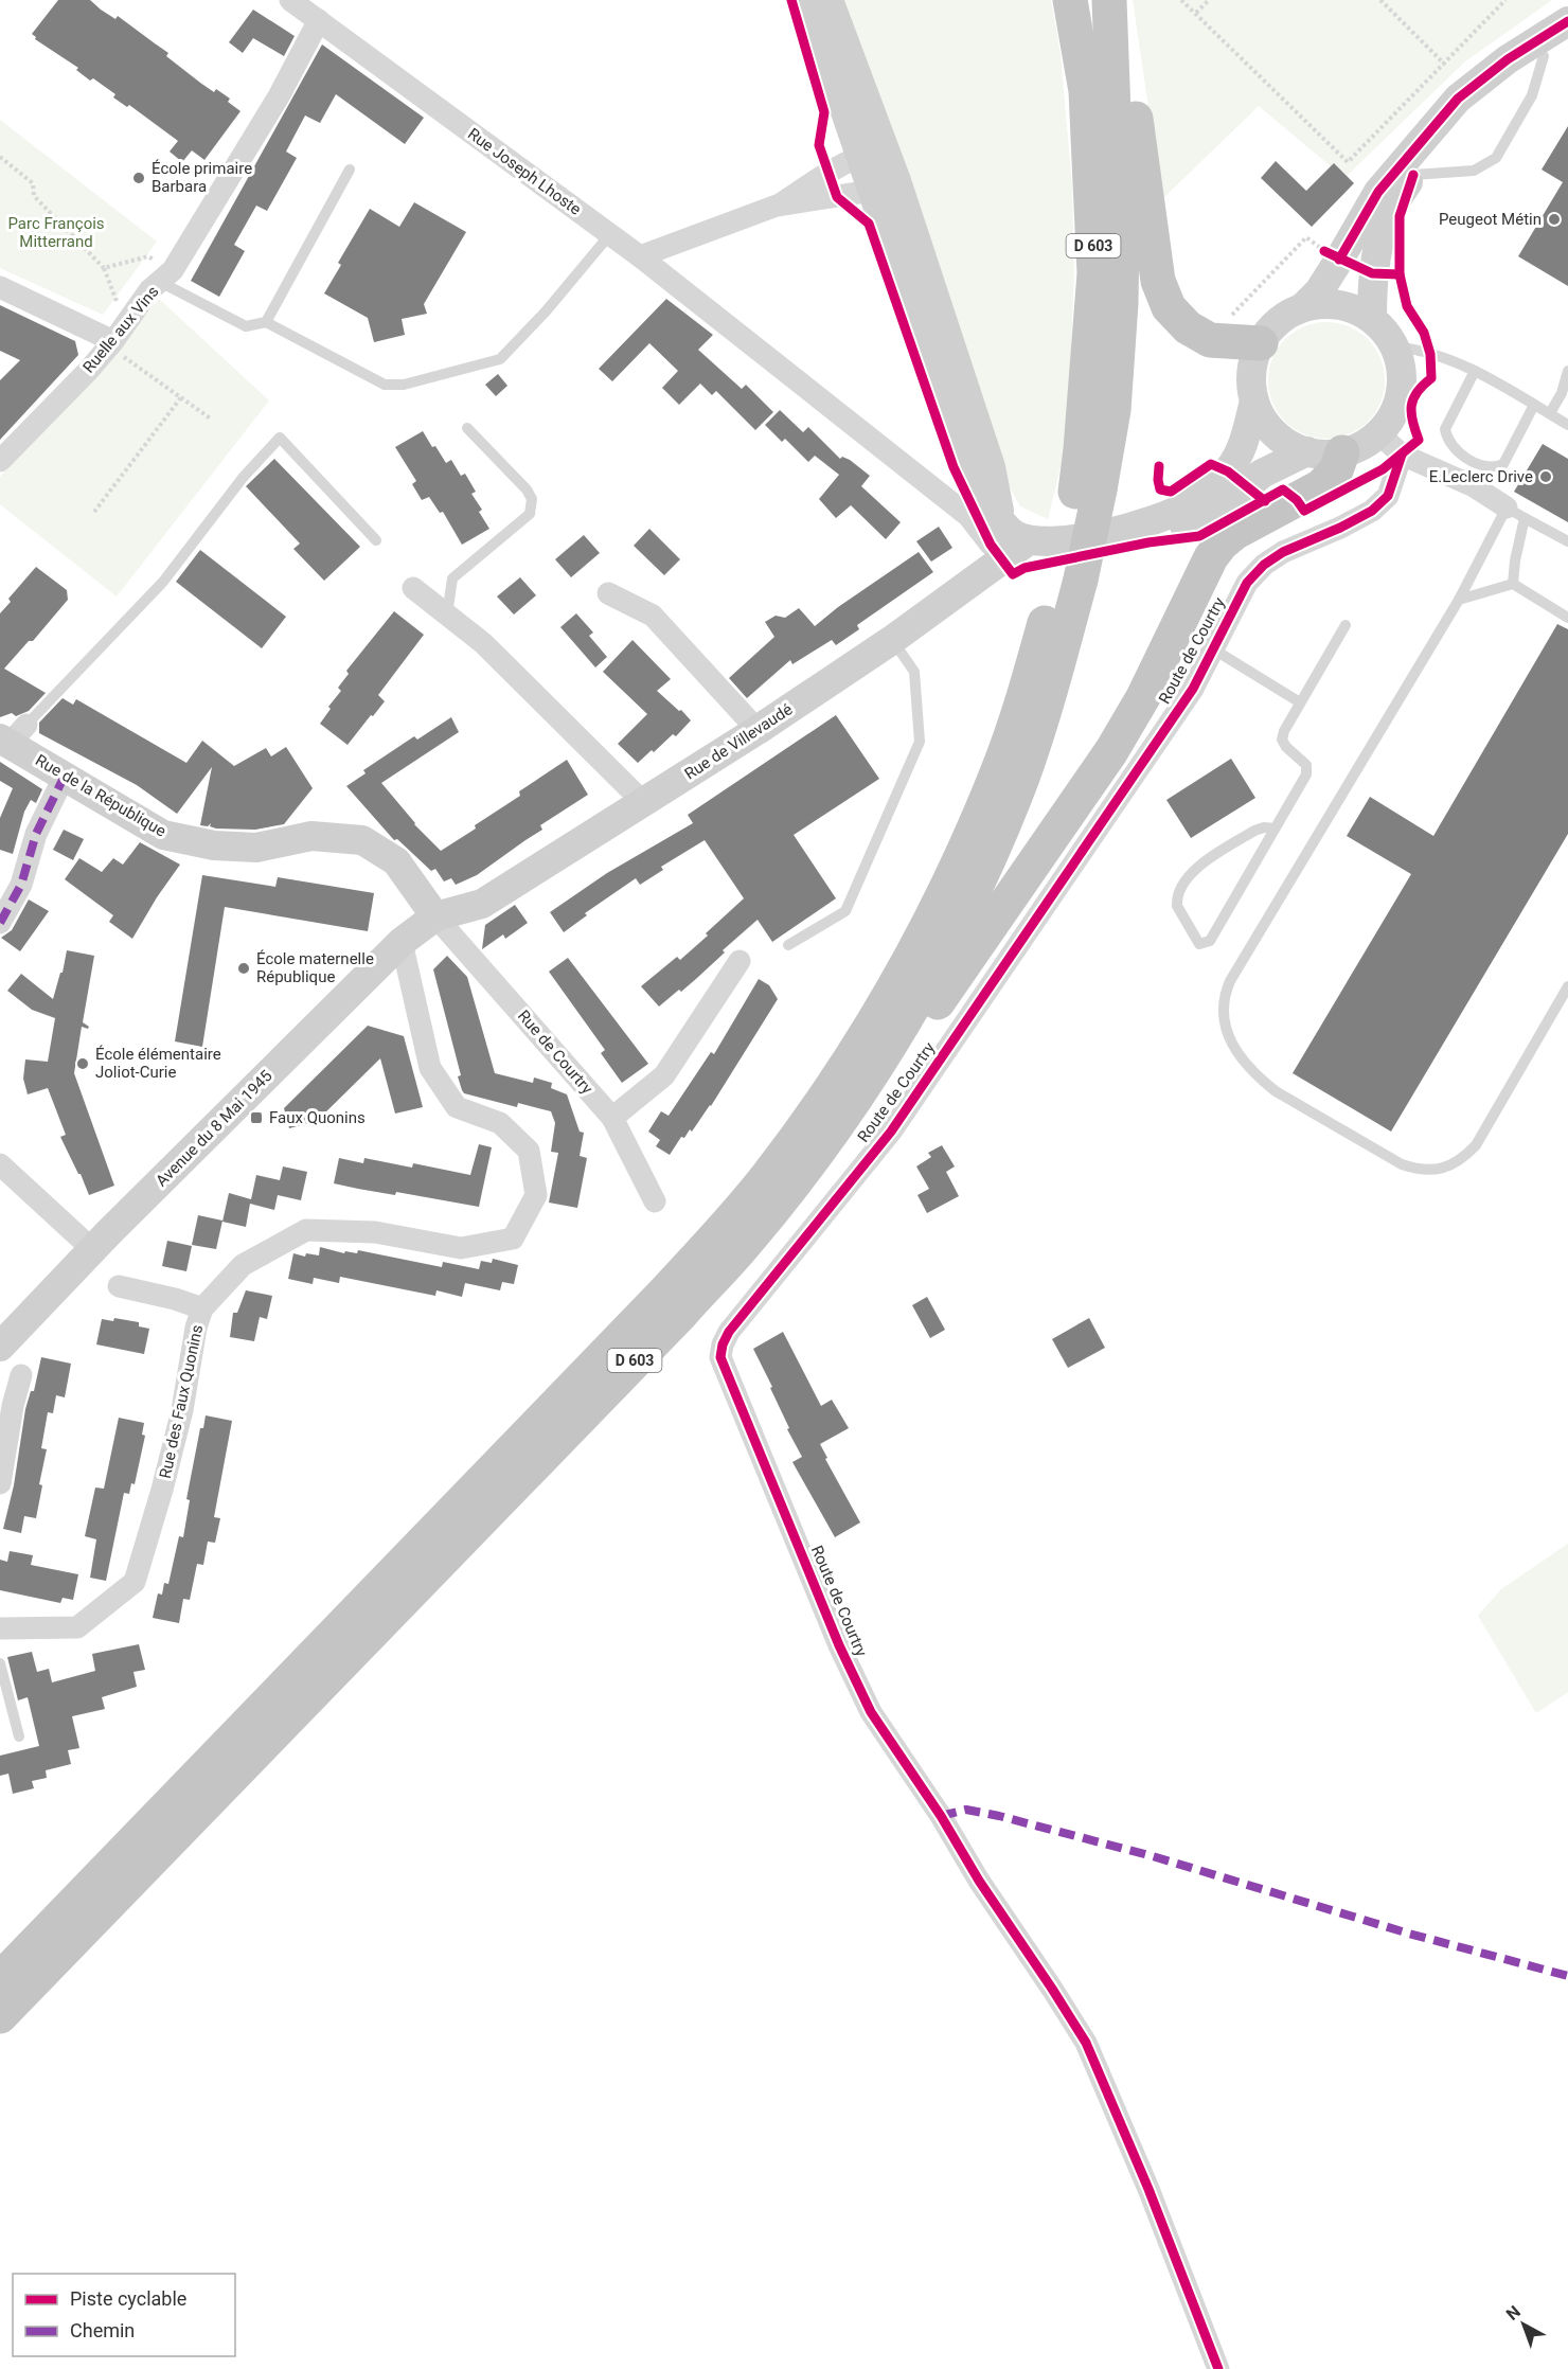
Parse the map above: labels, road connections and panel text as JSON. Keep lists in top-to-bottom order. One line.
{"streets":{"highway":["D 603"],"main road":["Rue de Villevaudé","Rue de la République","Avenue du 8 Mai 1945"],"street":["Rue Joseph Lhoste","Ruelle aux Vins","Route de Courtry","Rue de Courtry","Rue des Faux Quonins"]},"crossings":[["Rue Joseph Lhoste","Ruelle aux Vins"],["Rue de Villevaudé","Rue de la République"],["Rue de Villevaudé","Rue de Courtry"],["Rue de Villevaudé","Avenue du 8 Mai 1945"],["Rue de la République","Rue de Courtry"],["Rue de la République","Avenue du 8 Mai 1945"],["Rue de Courtry","Avenue du 8 Mai 1945"],["Avenue du 8 Mai 1945","Rue des Faux Quonins"]],"parks":["Parc François Mitterrand"],"places":{"other":["École primaire Barbara","Peugeot Métin","E.Leclerc Drive","École maternelle République","École élémentaire Joliot-Curie"],"transit":["Faux Quonins"]},"legend":["Piste cyclable","Chemin"],"north":"top left"}
